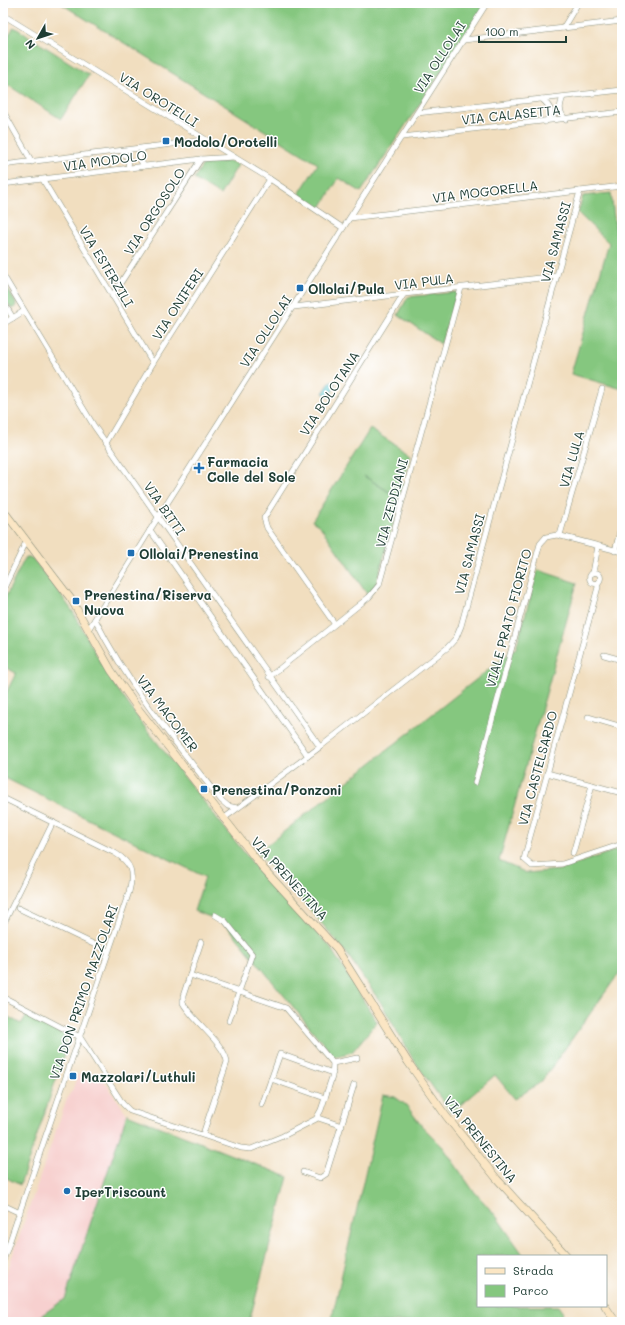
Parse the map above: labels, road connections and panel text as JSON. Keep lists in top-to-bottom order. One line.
{"streets":{"main road":["VIA PRENESTINA"],"street":["VIA OLLOLAI","VIA OROTELLI","VIA CALASETTA","VIA MODOLO","VIA MOGORELLA","VIA ORGOSOLO","VIA SAMASSI","VIA ESTERZILI","VIA PULA","VIA ONIFERI","VIA BOLOTANA","VIA LULA","VIA ZEDDIANI","VIA BITTI","VIALE PRATO FIORITO","VIA MACOMER","VIA CASTELSARDO","VIA DON PRIMO MAZZOLARI"]},"crossings":[["VIA OLLOLAI","VIA OROTELLI"],["VIA OLLOLAI","VIA CALASETTA"],["VIA OLLOLAI","VIA MOGORELLA"],["VIA OLLOLAI","VIA PULA"],["VIA OLLOLAI","VIA BITTI"],["VIA OLLOLAI","VIA MACOMER"],["VIA OLLOLAI","VIA PRENESTINA"],["VIA OROTELLI","VIA MODOLO"],["VIA OROTELLI","VIA ONIFERI"],["VIA MODOLO","VIA ORGOSOLO"],["VIA MODOLO","VIA ESTERZILI"],["VIA MOGORELLA","VIA SAMASSI"],["VIA ORGOSOLO","VIA ESTERZILI"],["VIA SAMASSI","VIA PULA"],["VIA SAMASSI","VIA BITTI"],["VIA SAMASSI","VIA MACOMER"],["VIA SAMASSI","VIA PRENESTINA"],["VIA ESTERZILI","VIA ONIFERI"],["VIA PULA","VIA BOLOTANA"],["VIA PULA","VIA ZEDDIANI"],["VIA ONIFERI","VIA BITTI"],["VIA BOLOTANA","VIA ZEDDIANI"],["VIA LULA","VIALE PRATO FIORITO"],["VIA ZEDDIANI","VIA BITTI"]],"places":{"transit":["Modolo/Orotelli","Ollolai/Pula","Ollolai/Prenestina","Prenestina/Riserva Nuova","Prenestina/Ponzoni","Mazzolari/Luthuli"],"health":["Farmacia Colle del Sole"],"other":["IperTriscount"]},"legend":["Strada","Parco"],"scale_bar":"100 m","north":"bottom left"}
